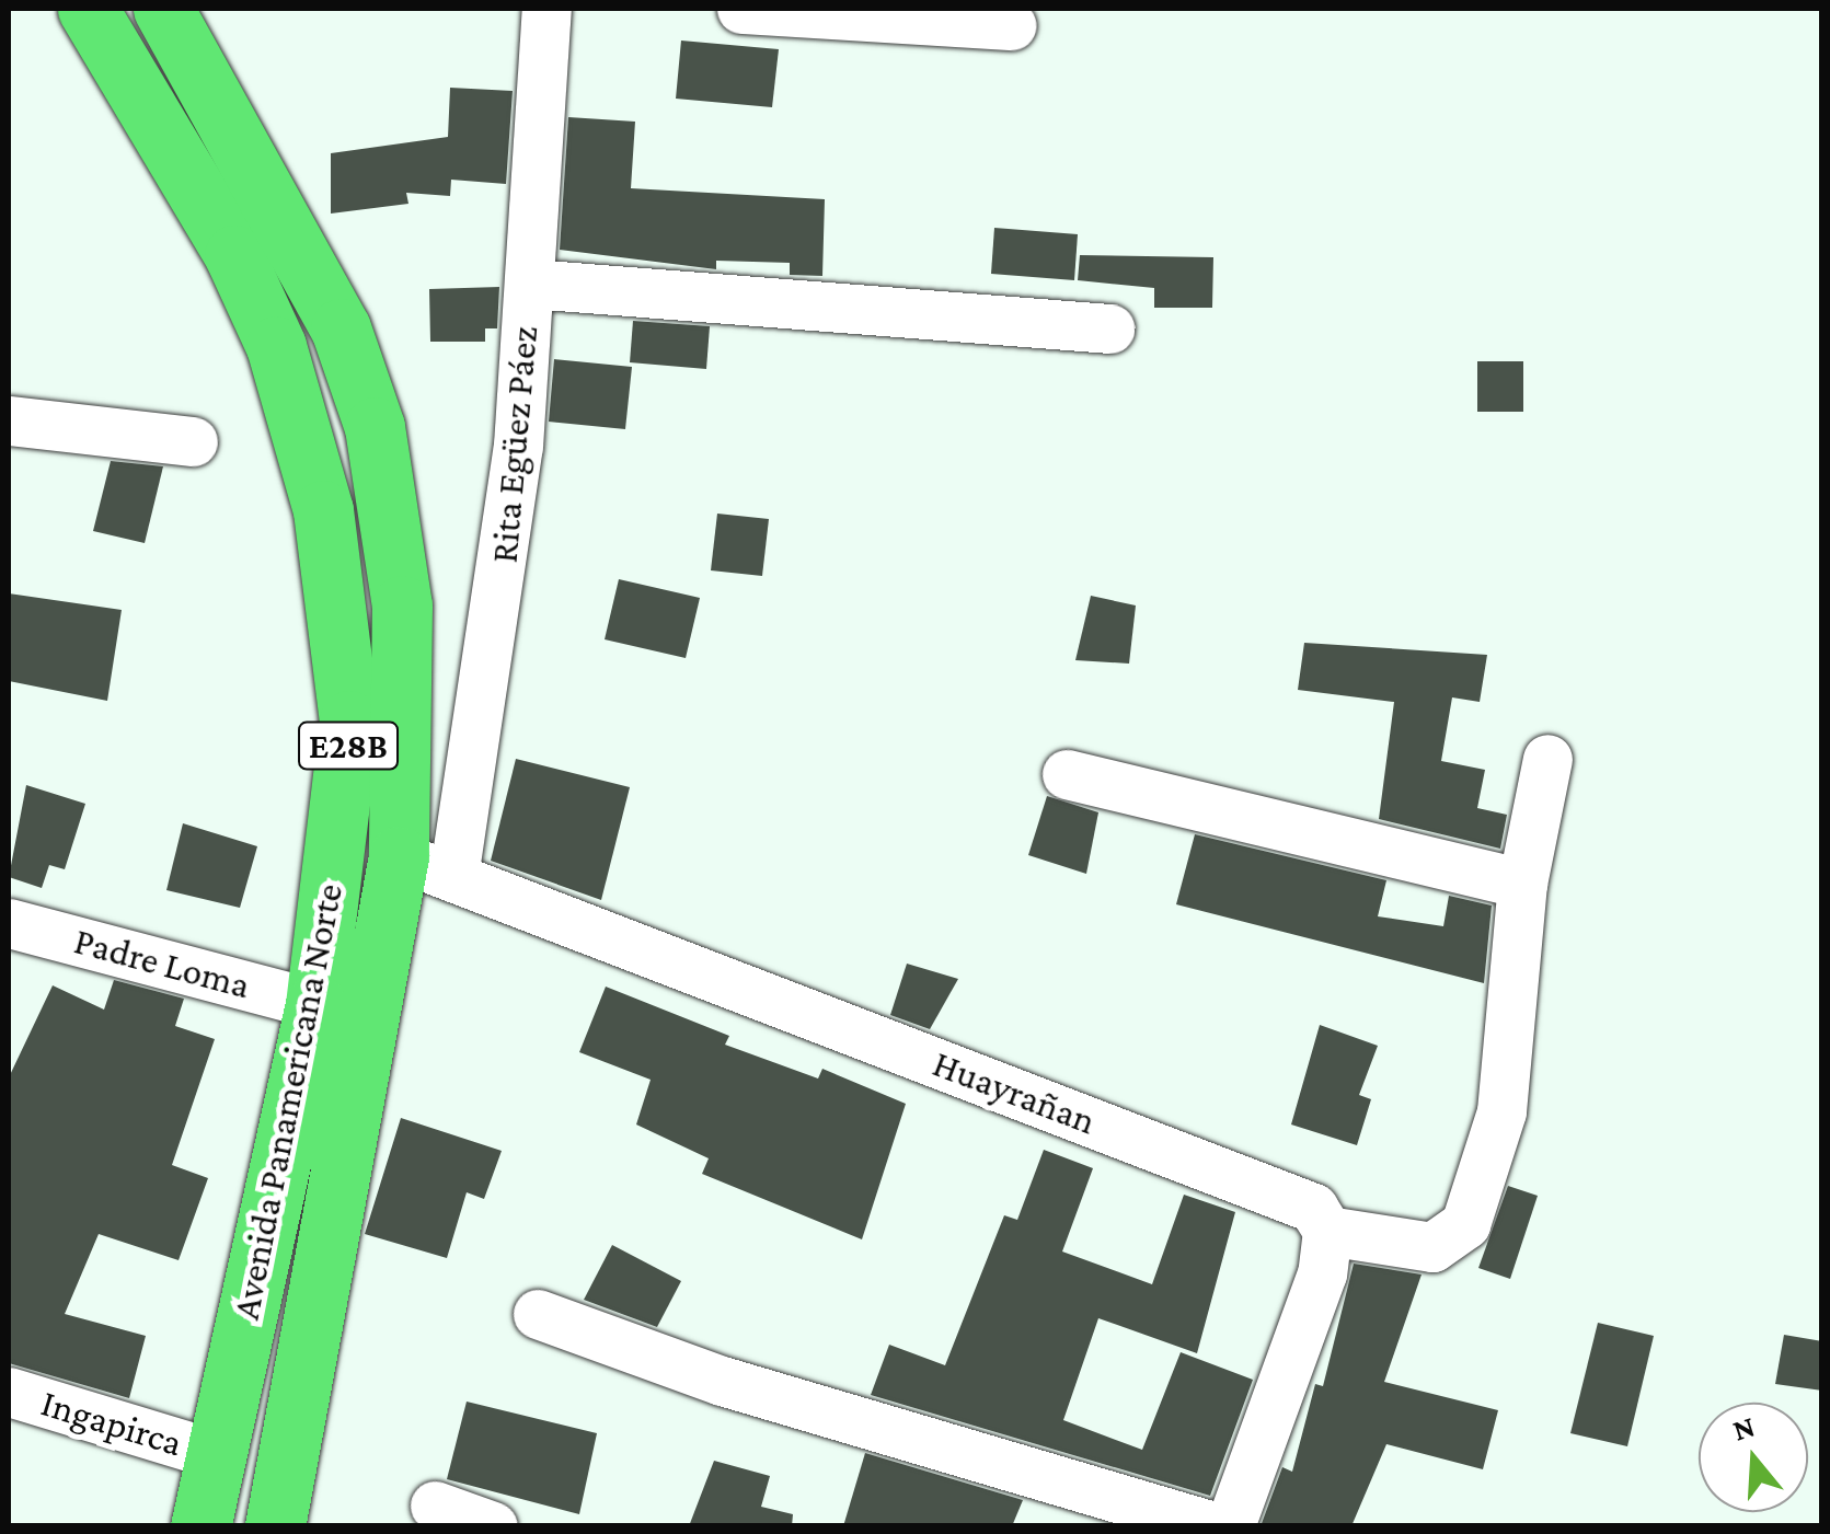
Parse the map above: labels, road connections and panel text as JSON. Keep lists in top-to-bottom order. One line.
{"streets":{"highway":["E28B","Avenida Panamericana Norte"],"street":["Rita Egüez Páez","Padre Loma","Huayrañan","Ingapirca"]},"crossings":[["Rita Egüez Páez","Huayrañan"],["Rita Egüez Páez","Avenida Panamericana Norte"],["Padre Loma","Avenida Panamericana Norte"],["Huayrañan","Avenida Panamericana Norte"],["Avenida Panamericana Norte","Ingapirca"]],"north":"top"}
